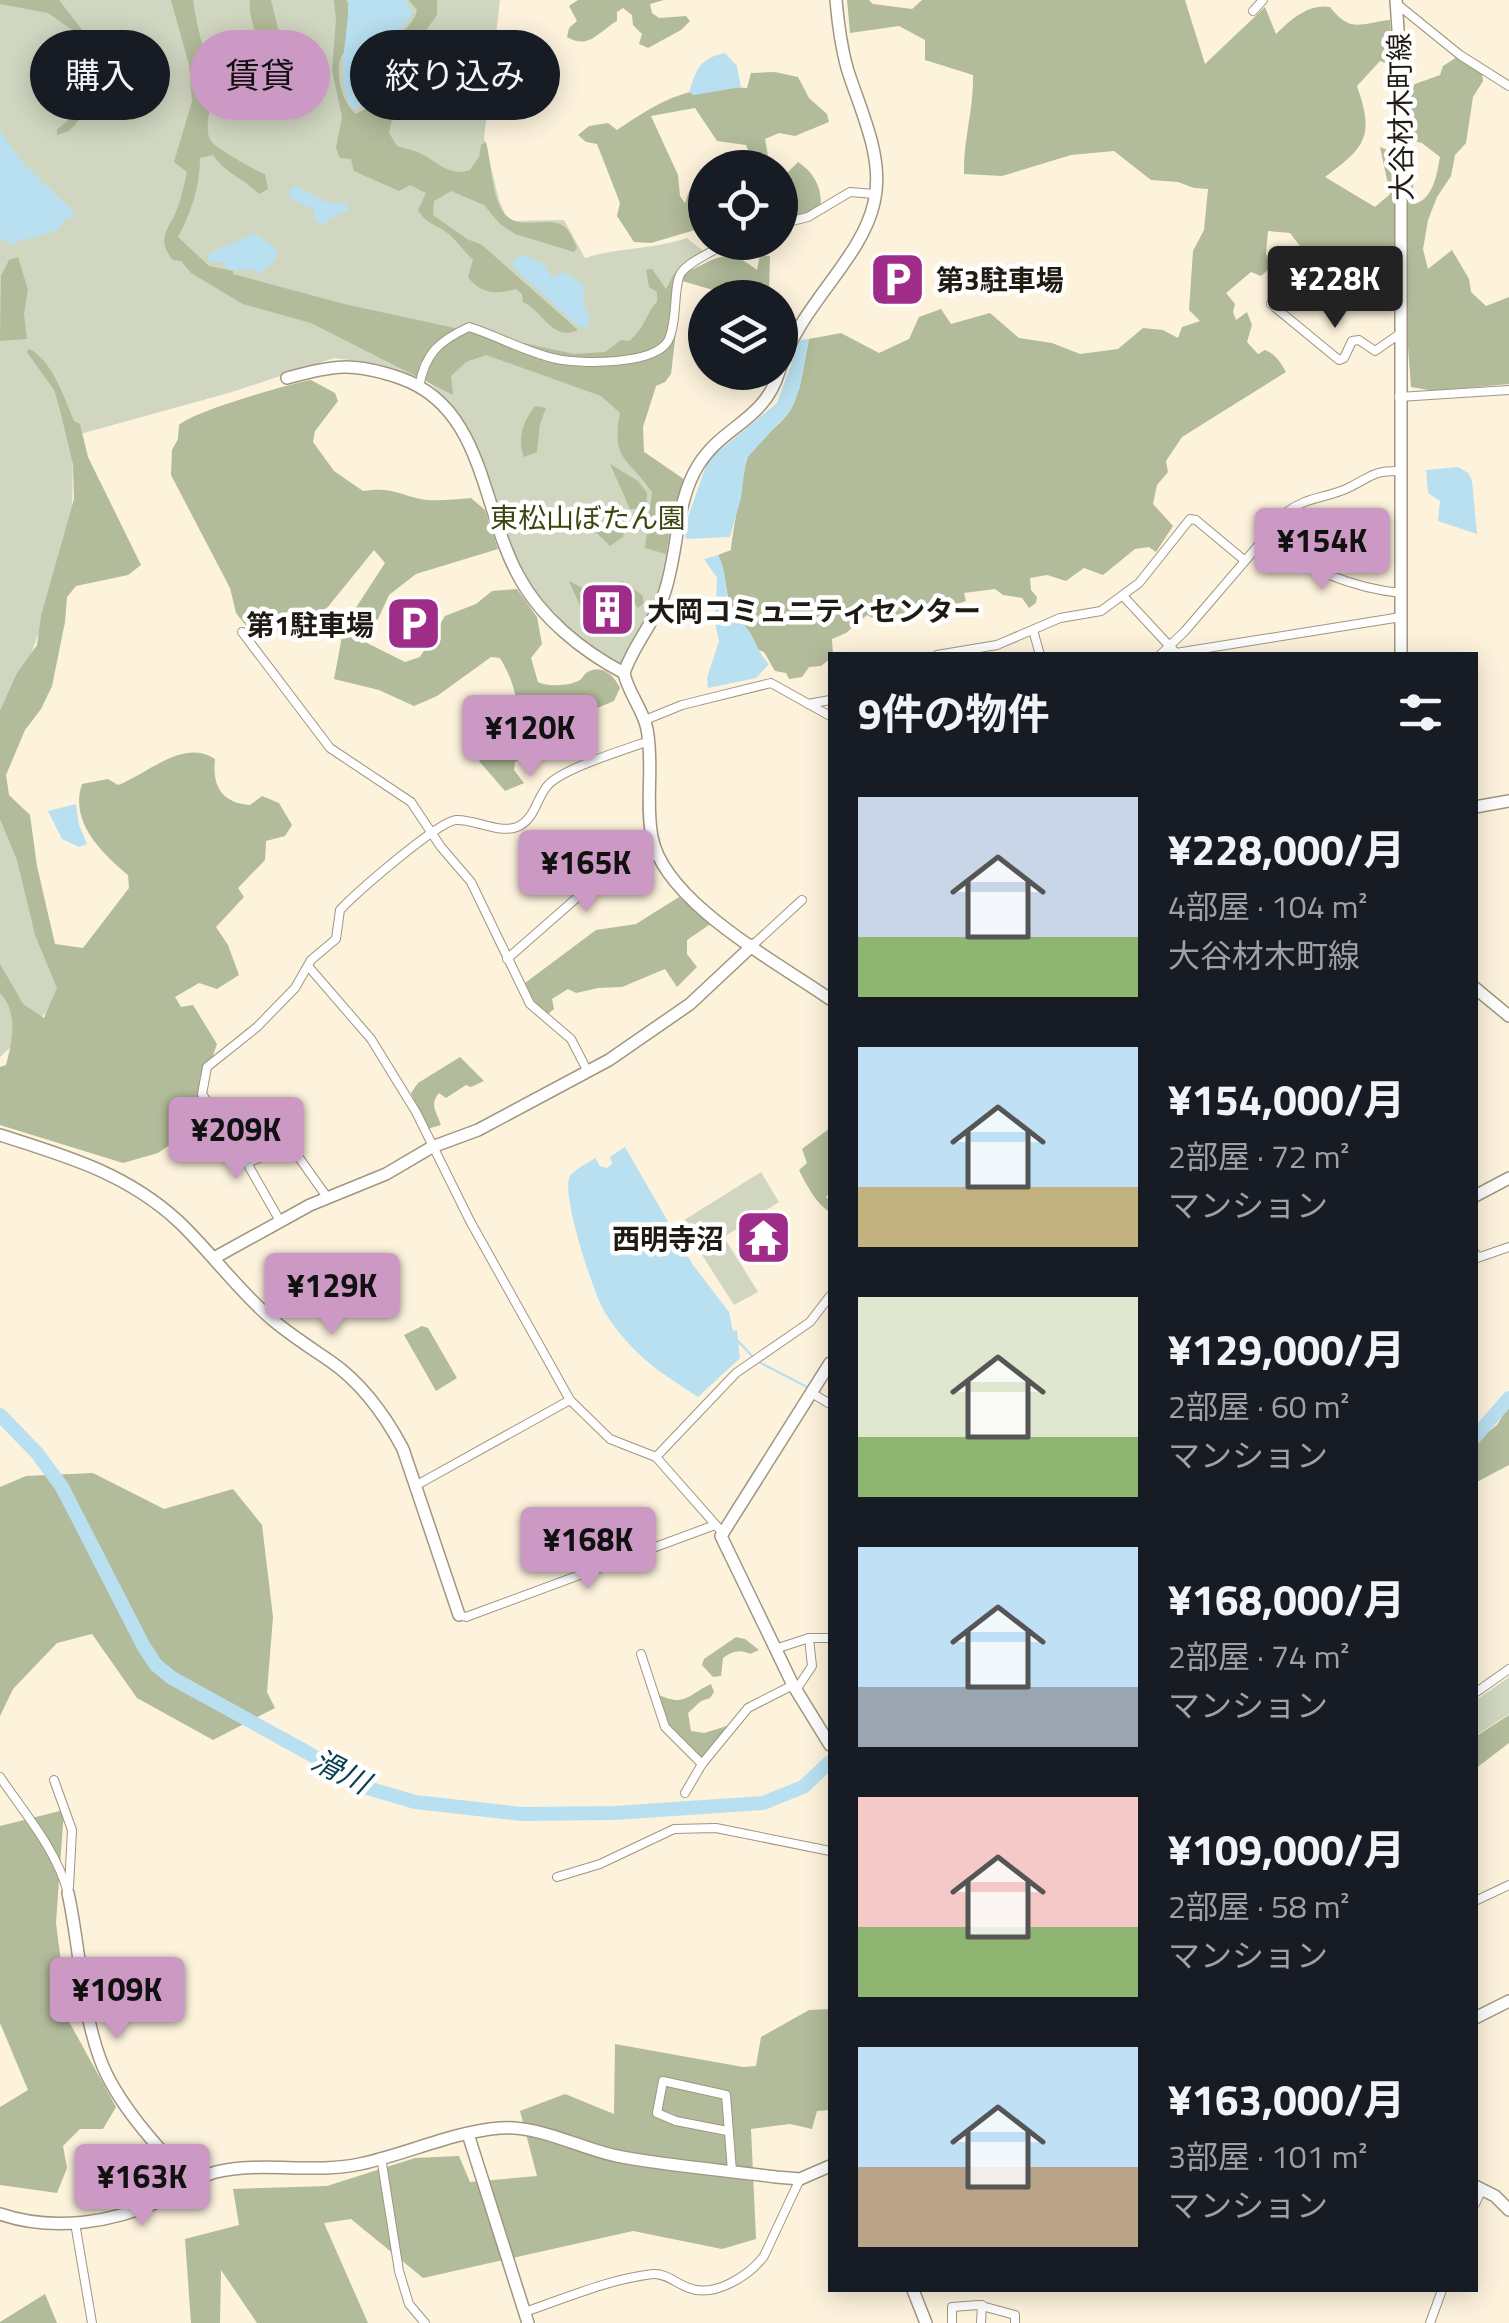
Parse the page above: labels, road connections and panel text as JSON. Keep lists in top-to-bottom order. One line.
{"streets":{"street":["大谷材木町線"]},"water":["滑川"],"parks":["東松山ぼたん園"],"places":{"parking":["第3駐車場","第1駐車場"],"building":["大岡コミュニティセンター"],"temple":["西明寺沼"]},"page":{"chip":["購入","賃貸","絞り込み"],"price":["¥228K","¥154K","¥120K","¥165K","¥209K","¥129K","¥168K","¥109K","¥163K"],"heading":"9件の物件","list":[{"name":"¥228,000/月","note":"4部屋 · 104 m² · 大谷材木町線"},{"name":"¥154,000/月","note":"2部屋 · 72 m² · マンション"},{"name":"¥129,000/月","note":"2部屋 · 60 m² · マンション"},{"name":"¥168,000/月","note":"2部屋 · 74 m² · マンション"},{"name":"¥109,000/月","note":"2部屋 · 58 m² · マンション"},{"name":"¥163,000/月","note":"3部屋 · 101 m² · マンション"}]}}
